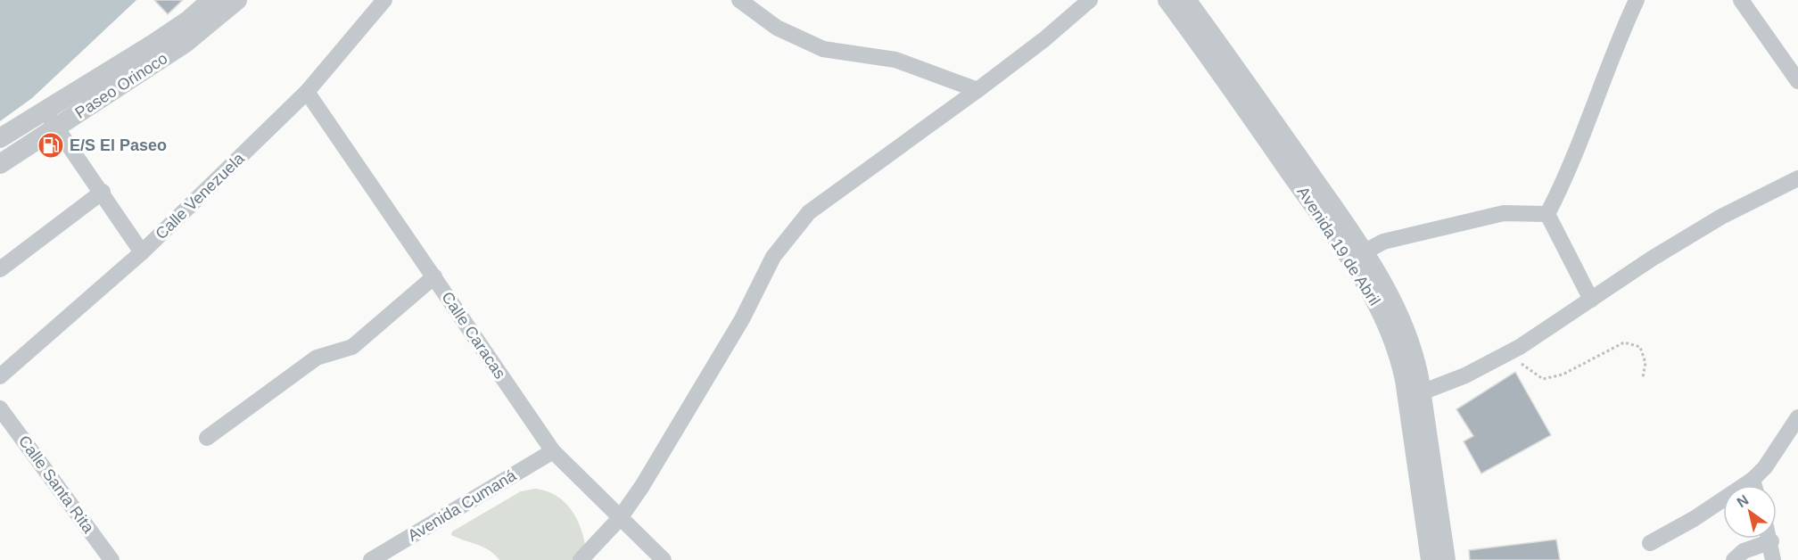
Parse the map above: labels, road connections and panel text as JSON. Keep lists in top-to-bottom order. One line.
{"streets":{"street":["Paseo Orinoco","Calle Venezuela","Avenida 19 de Abril","Calle Caracas","Calle Santa Rita","Avenida Cumaná"]},"crossings":[["Calle Venezuela","Calle Caracas"],["Calle Caracas","Avenida Cumaná"]],"places":{"fuel station":["E/S El Paseo"]},"north":"top left"}
